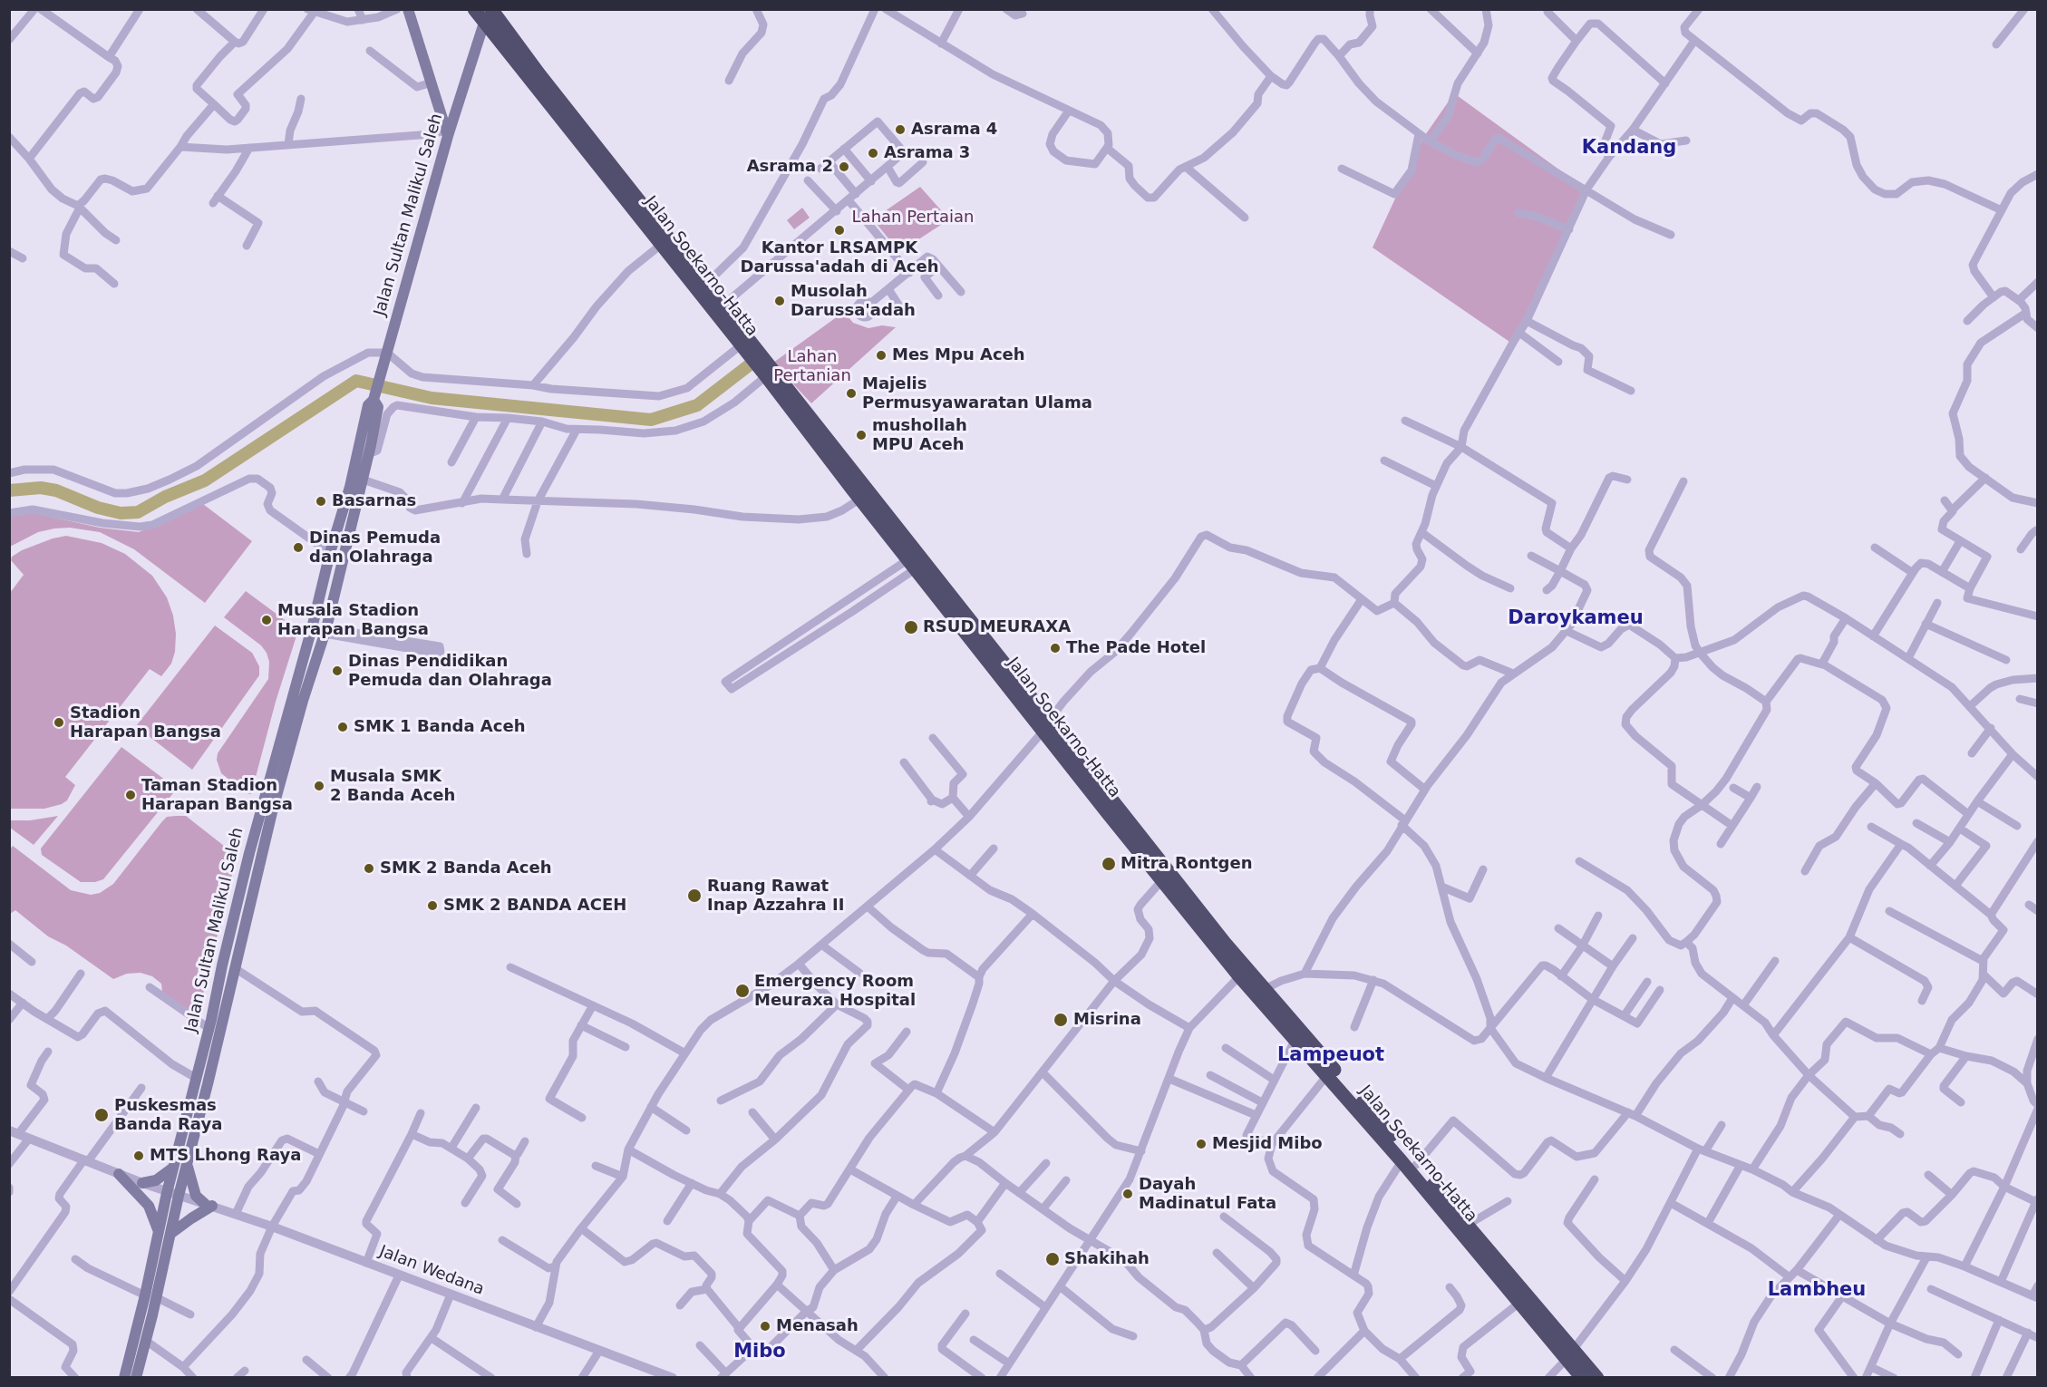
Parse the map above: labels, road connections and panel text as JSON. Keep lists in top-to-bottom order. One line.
{"streets":{"highway":["Jalan Soekarno-Hatta"],"main road":["Jalan Sultan Malikul Saleh"],"street":["Jalan Wedana"]},"crossings":[["Jalan Sultan Malikul Saleh","Jalan Soekarno-Hatta"],["Jalan Sultan Malikul Saleh","Jalan Wedana"]],"districts":["Kandang","Daroykameu","Lampeuot","Lambheu","Mibo"],"parks":["Lahan Pertaian","Lahan Pertanian"],"places":["Asrama 4","Asrama 3","Asrama 2","Kantor LRSAMPK Darussa'adah di Aceh","Musolah Darussa'adah","Mes Mpu Aceh","Majelis Permusyawaratan Ulama","mushollah MPU Aceh","Basarnas","Dinas Pemuda dan Olahraga","Musala Stadion Harapan Bangsa","RSUD MEURAXA","The Pade Hotel","Dinas Pendidikan Pemuda dan Olahraga","Stadion Harapan Bangsa","SMK 1 Banda Aceh","Musala SMK 2 Banda Aceh","Taman Stadion Harapan Bangsa","Mitra Rontgen","SMK 2 Banda Aceh","Ruang Rawat Inap Azzahra II","SMK 2 BANDA ACEH","Emergency Room Meuraxa Hospital","Misrina","Puskesmas Banda Raya","Mesjid Mibo","MTS Lhong Raya","Dayah Madinatul Fata","Shakihah","Menasah"]}
